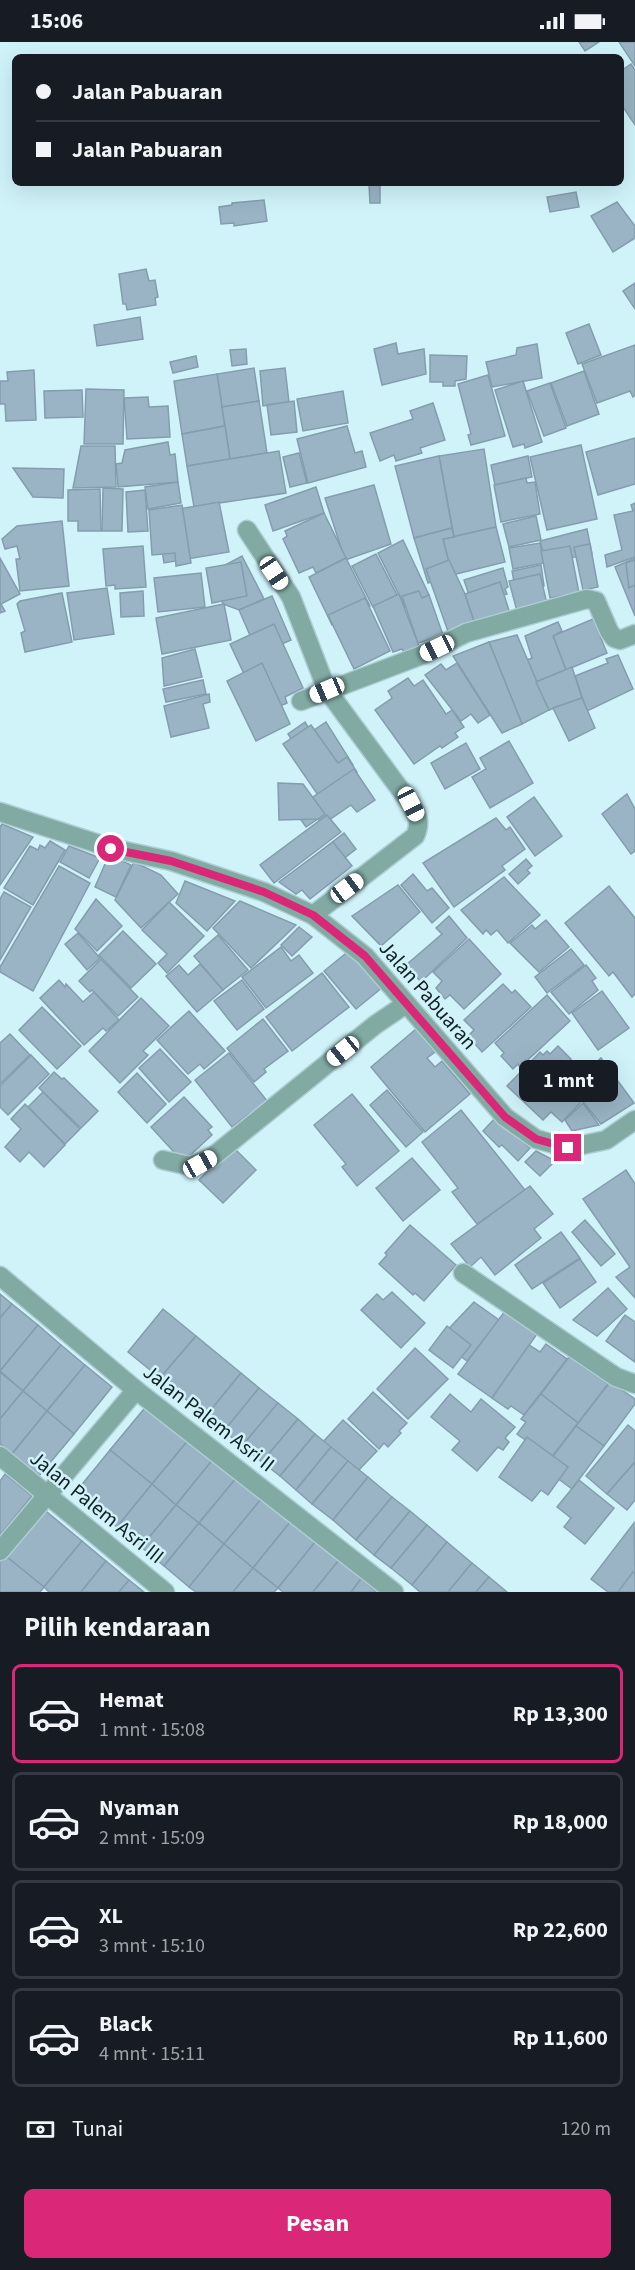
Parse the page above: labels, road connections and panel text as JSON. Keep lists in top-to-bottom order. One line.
{"streets":{"street":["Jalan Pabuaran","Jalan Palem Asri II","Jalan Palem Asri III"]},"page":{"status":"15:06","banner":["Jalan Pabuaran","Jalan Pabuaran"],"bubble":"1 mnt","heading":"Pilih kendaraan","list":[{"name":"Hemat","note":"1 mnt · 15:08","value":"Rp 13,300"},{"name":"Nyaman","note":"2 mnt · 15:09","value":"Rp 18,000"},{"name":"XL","note":"3 mnt · 15:10","value":"Rp 22,600"},{"name":"Black","note":"4 mnt · 15:11","value":"Rp 11,600"}],"pay":["Tunai","120 m"],"buttons":"Pesan"}}
